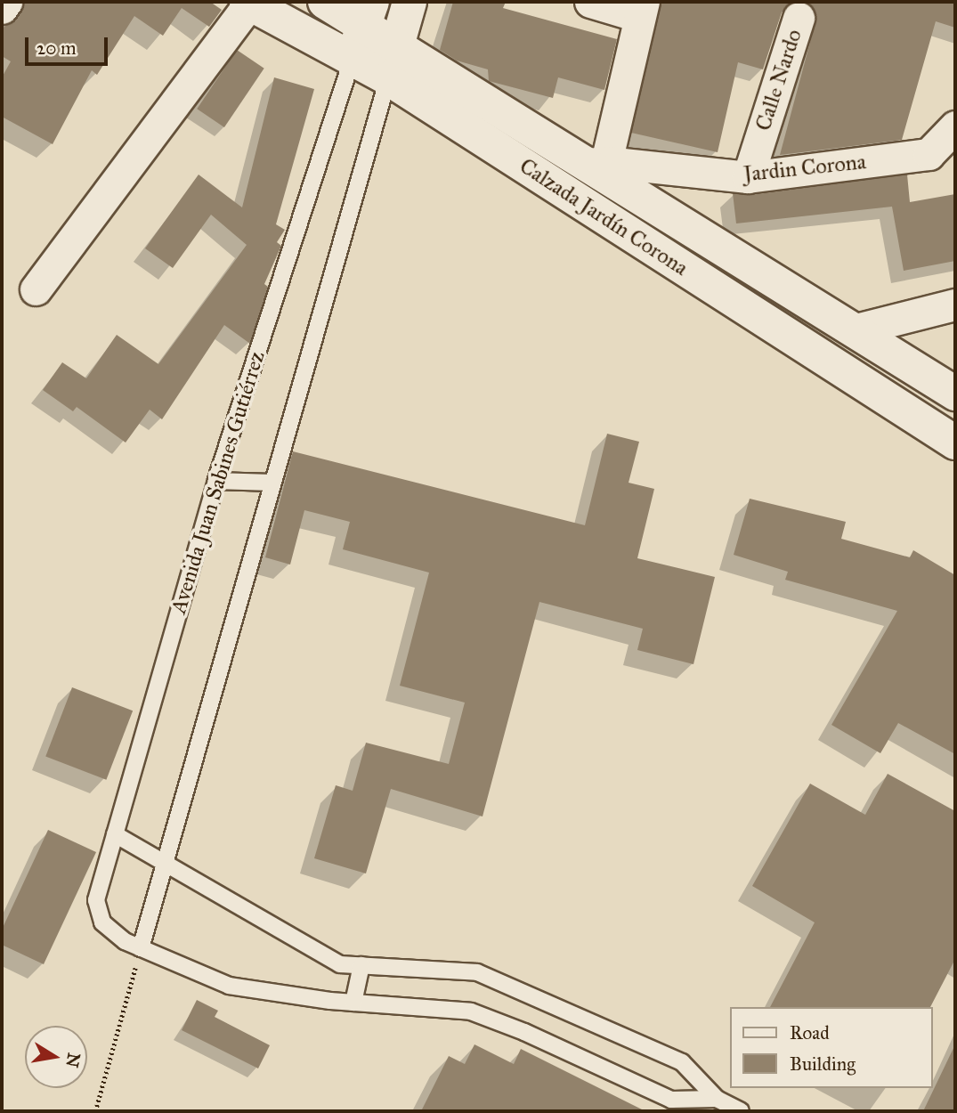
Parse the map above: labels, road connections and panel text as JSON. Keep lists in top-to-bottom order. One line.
{"streets":{"main road":["Calzada Jardín Corona","Avenida Juan Sabines Gutiérrez"],"street":["Calle Nardo","Jardin Corona"]},"crossings":[["Calle Nardo","Jardin Corona"],["Jardin Corona","Calzada Jardín Corona"],["Calzada Jardín Corona","Avenida Juan Sabines Gutiérrez"]],"legend":["Road","Building"],"scale_bar":"20 m","north":"right"}
